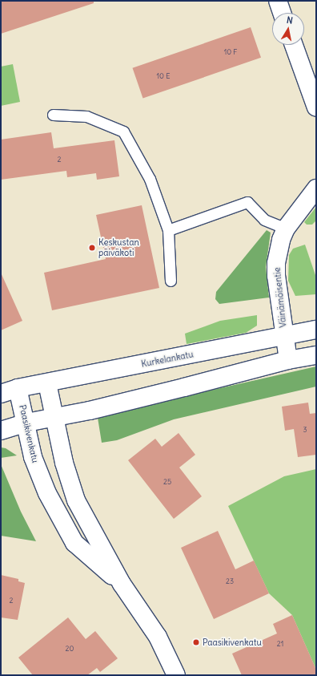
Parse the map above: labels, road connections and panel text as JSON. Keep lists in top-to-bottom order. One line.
{"streets":{"street":["Väinämöisentie","Kurkelankatu","Paasikivenkatu"]},"crossings":[["Väinämöisentie","Kurkelankatu"],["Kurkelankatu","Paasikivenkatu"]],"places":["Keskustan päiväkoti","Paasikivenkatu"],"house_numbers":["10 F","10 E","2","3","25","23","2","21","20"],"north":"top"}
